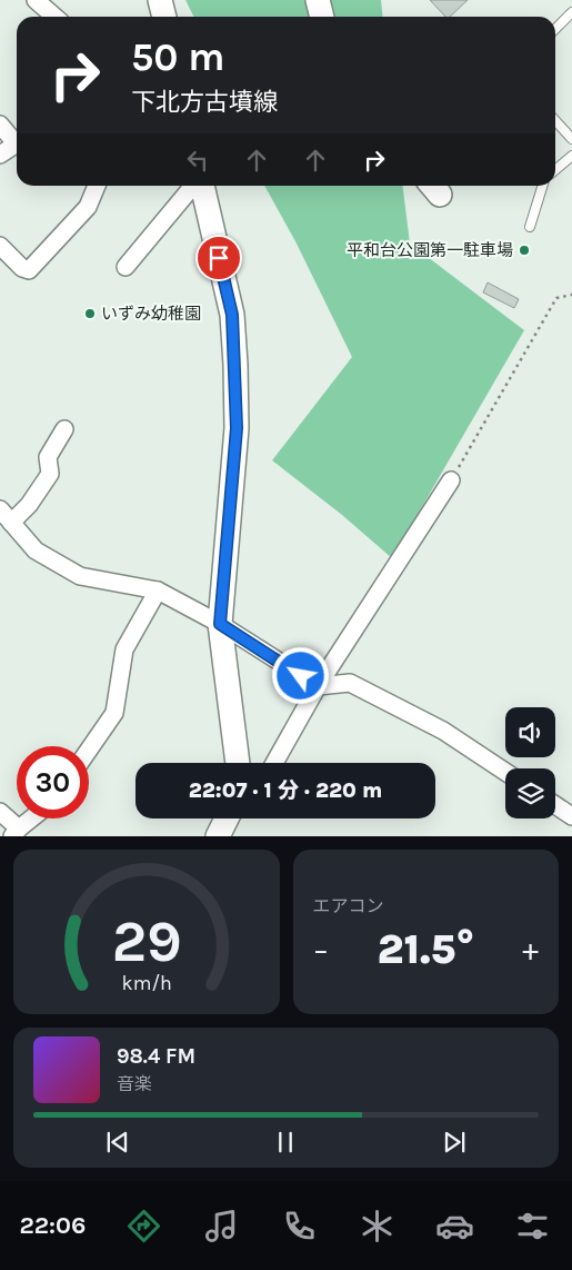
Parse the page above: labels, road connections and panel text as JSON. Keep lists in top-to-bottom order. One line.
{"places":["平和台公園第一駐車場","いずみ幼稚園"],"page":{"turn":["50 m","下北方古墳線"],"limit":"30","trip":"22:07 · 1 分 · 220 m","tile":"エアコン","heat":["−","21.5°","+"],"song":["98.4 FM","音楽"],"tabs":"22:06","gauge":["29","km/h"]}}
